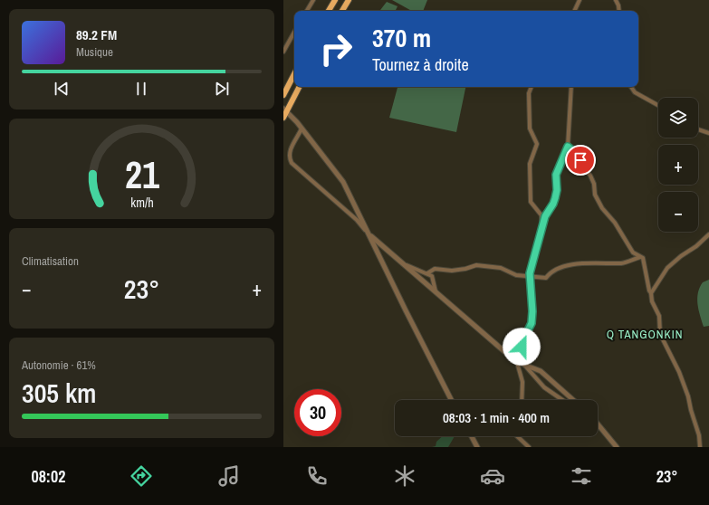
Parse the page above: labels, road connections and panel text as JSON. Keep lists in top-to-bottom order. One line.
{"districts":["Q TANGONKIN"],"page":{"turn":["370 m","Tournez à droite"],"song":["89.2 FM","Musique"],"map_buttons":["+","−"],"tile":["Climatisation",["Autonomie · 61%","305 km"]],"heat":["−","23°","+"],"limit":"30","trip":"08:03 · 1 min · 400 m","tabs":["08:02","23°"],"gauge":["21","km/h"]}}
